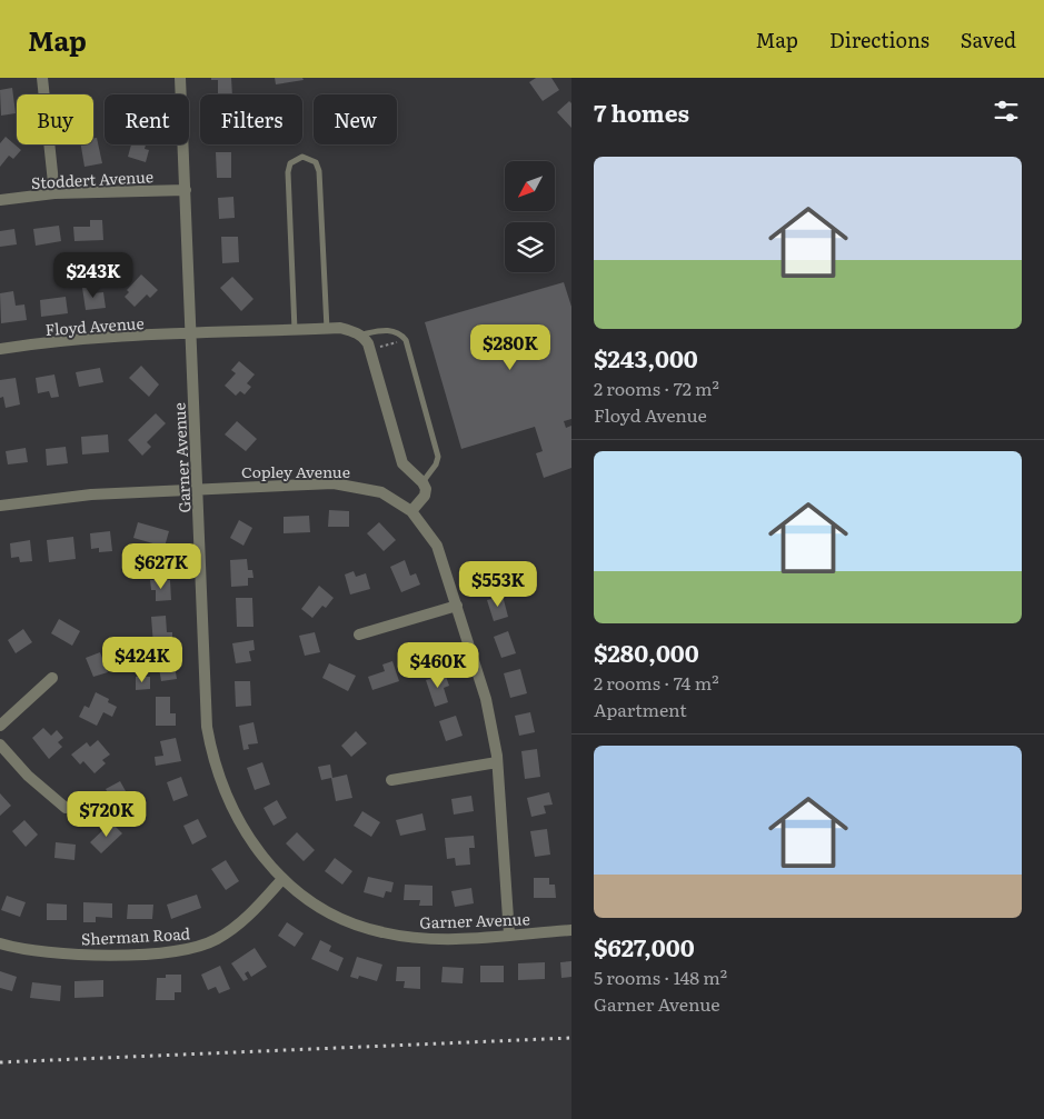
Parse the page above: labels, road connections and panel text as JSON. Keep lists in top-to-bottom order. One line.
{"streets":{"street":["Stoddert Avenue","Floyd Avenue","Garner Avenue","Copley Avenue","Sherman Road"]},"crossings":[["Stoddert Avenue","Garner Avenue"],["Floyd Avenue","Garner Avenue"],["Garner Avenue","Copley Avenue"],["Garner Avenue","Sherman Road"]],"north":"bottom left","page":{"header":"Map","nav":["Map","Directions","Saved"],"heading":"7 homes","chip":["Buy","Rent","Filters","New"],"list":[{"name":"$243,000","note":"2 rooms · 72 m² · Floyd Avenue"},{"name":"$280,000","note":"2 rooms · 74 m² · Apartment"},{"name":"$627,000","note":"5 rooms · 148 m² · Garner Avenue"}],"price":["$243K","$280K","$627K","$553K","$424K","$460K","$720K"]}}
